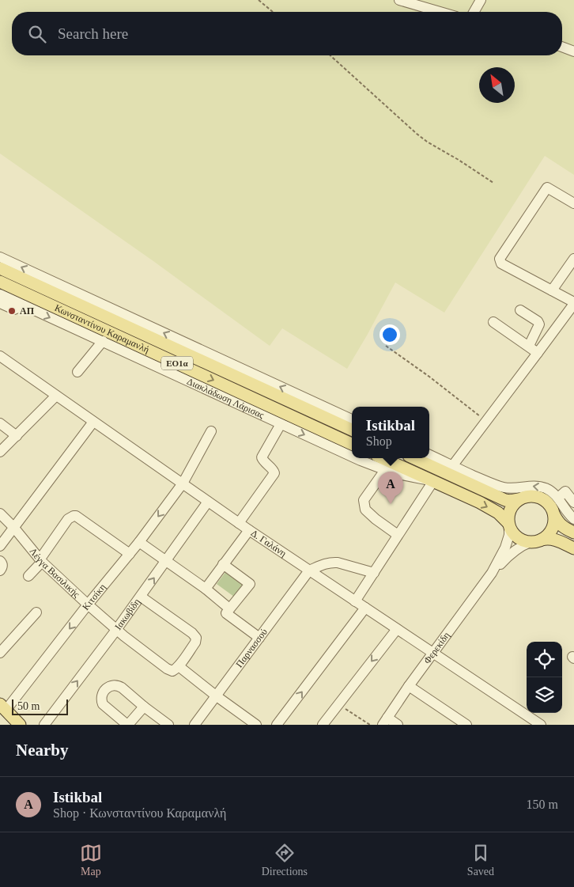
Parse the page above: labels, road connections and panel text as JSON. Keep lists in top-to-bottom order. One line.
{"streets":{"main road":["Κωνσταντίνου Καραμανλή","ΕΟ1α"],"street":["Διακλάδωση Λάρισας","Δ. Γαλάνη","Λέγγα Βασιλικής","Κιτσίκη","Ιακωβίδη","Παρνασσού","Φερεκίδη"]},"crossings":[["Δ. Γαλάνη","Κιτσίκη"],["Δ. Γαλάνη","Ιακωβίδη"],["Δ. Γαλάνη","Παρνασσού"],["Δ. Γαλάνη","Φερεκίδη"],["Λέγγα Βασιλικής","Κιτσίκη"],["Λέγγα Βασιλικής","Ιακωβίδη"],["Λέγγα Βασιλικής","Παρνασσού"]],"places":["ΑΠ"],"scale_bar":"50 m","north":"top left","page":{"search":"Search here","popup":["Istikbal","Shop"],"pins":"A","scale":"50 m","heading":"Nearby","list":[{"mark":"A","name":"Istikbal","note":"Shop · Κωνσταντίνου Καραμανλή","value":"150 m"}],"nav":["Map","Directions","Saved"]}}
